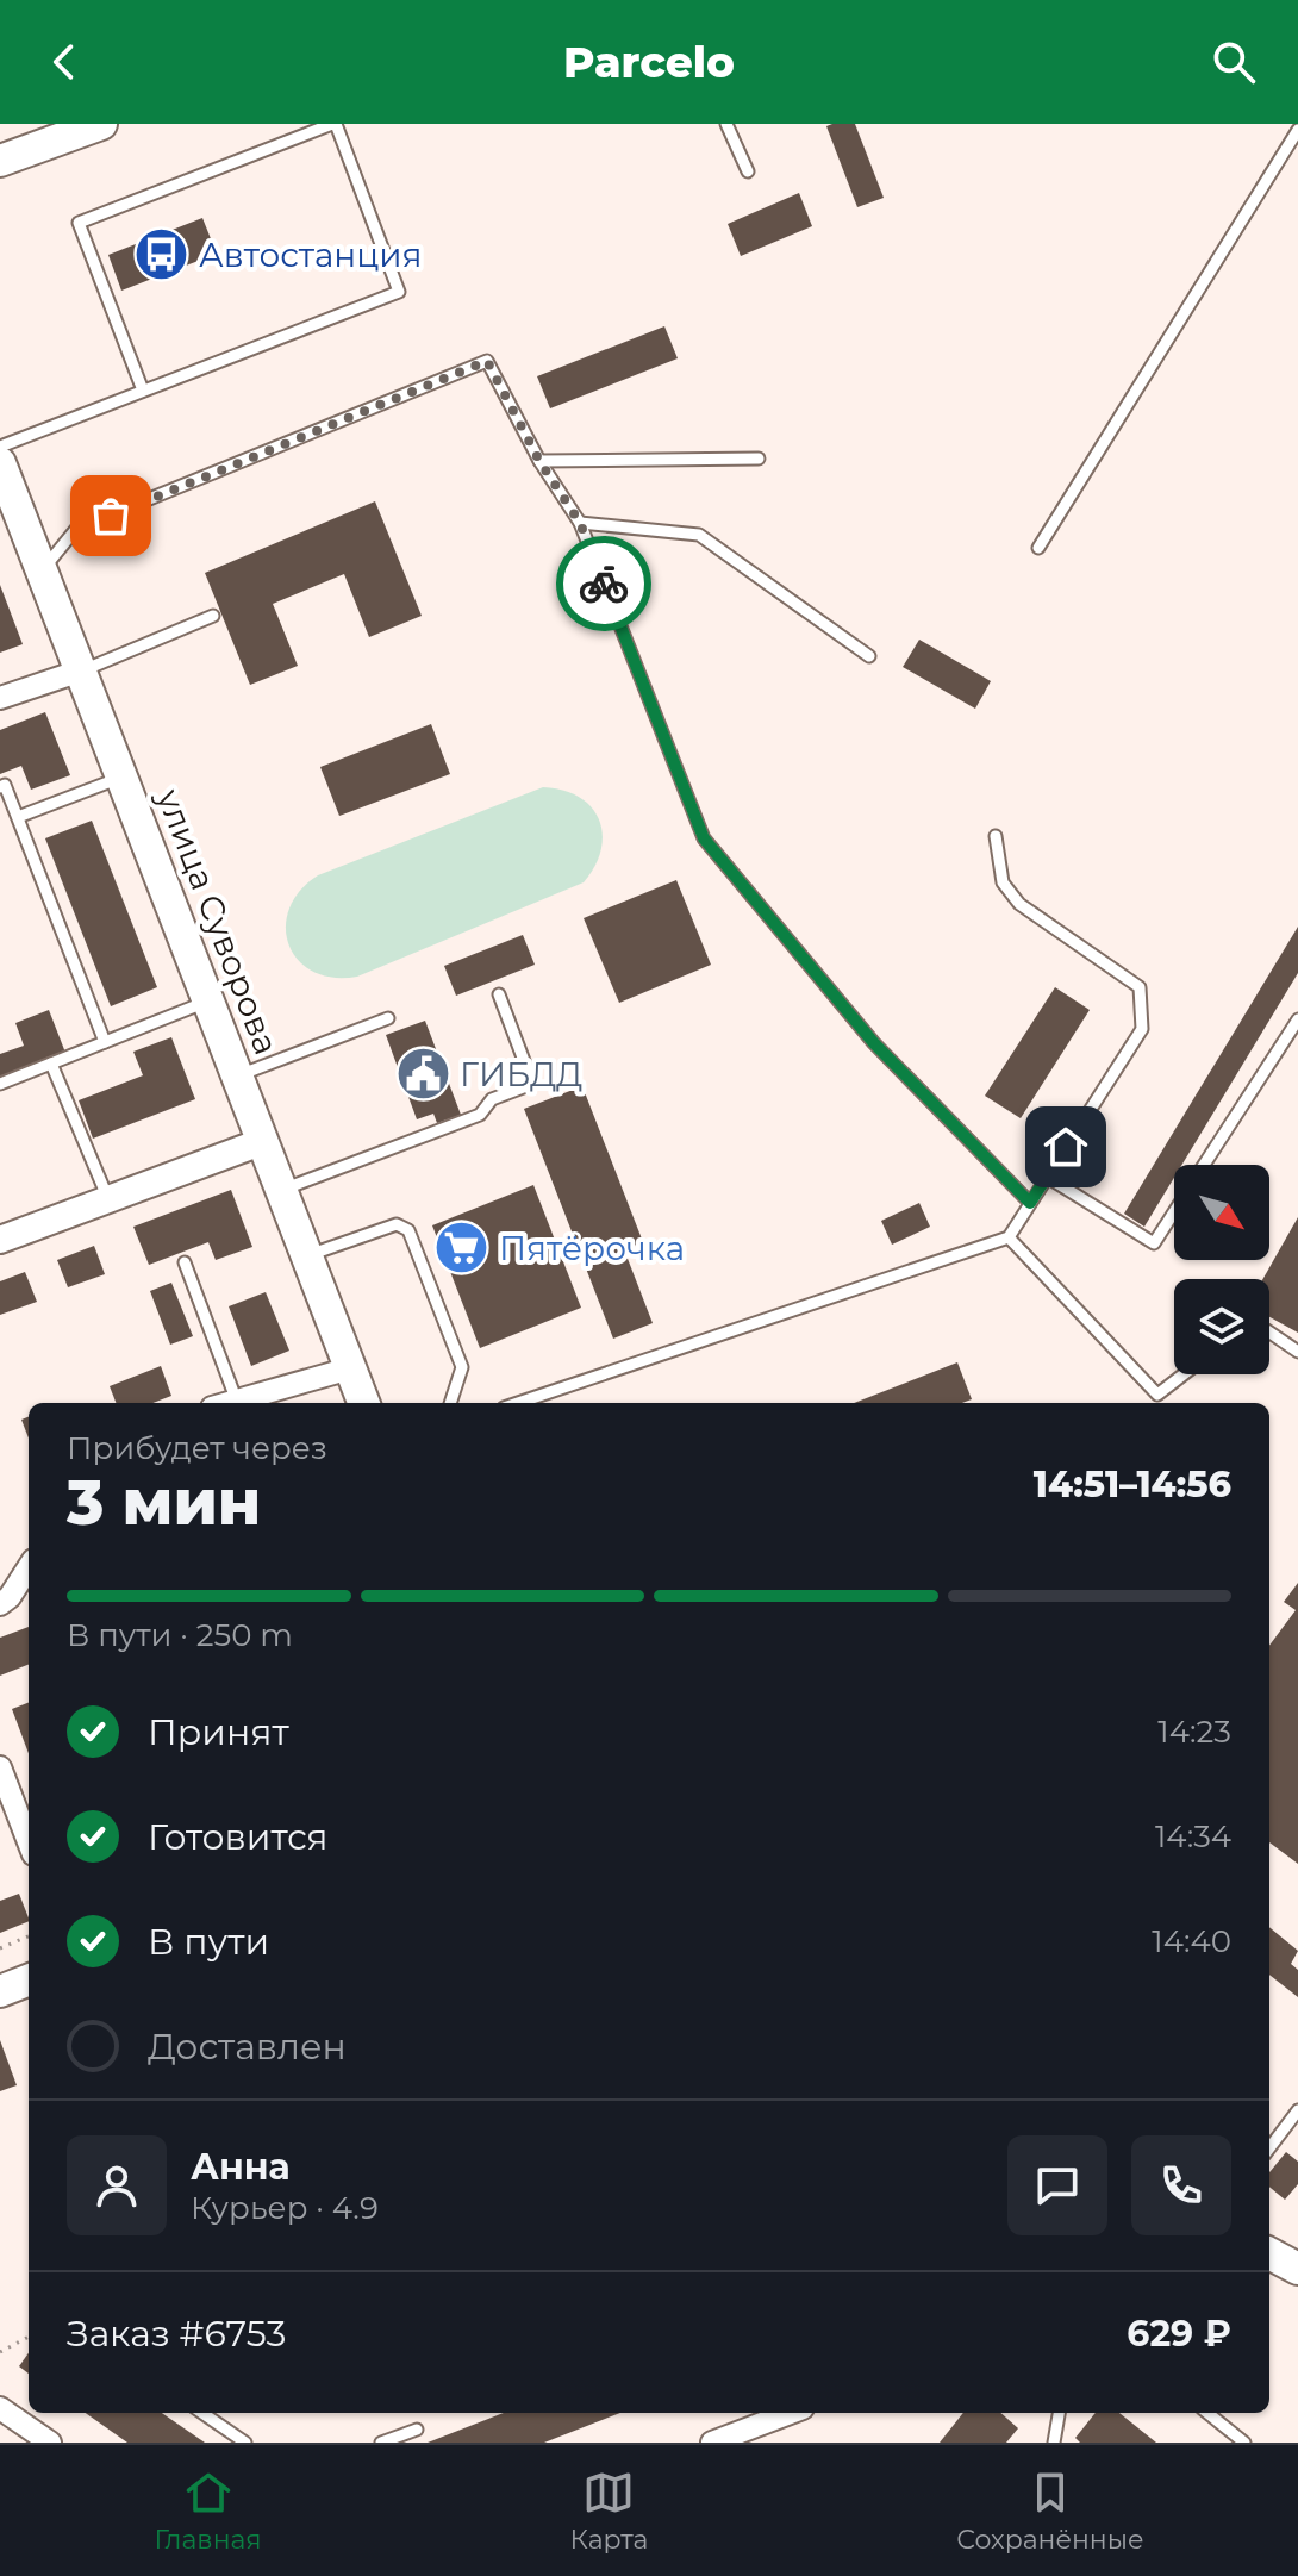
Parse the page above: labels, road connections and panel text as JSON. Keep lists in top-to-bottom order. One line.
{"streets":{"main road":["улица Суворова"]},"places":{"bus stop":["Автостанция"],"public building":["ГИБДД"],"supermarket":["Пятёрочка"]},"north":"bottom right","page":{"header":"Parcelo","heading":["3 мин","Прибудет через","14:51–14:56"],"panel":["Анна","Курьер · 4.9","Заказ #6753","629 ₽"],"bar":"В пути · 250 m","list":[["Принят","14:23"],["Готовится","14:34"],["В пути","14:40"],"Доставлен"],"tabs":["Главная","Карта","Сохранённые"]}}
